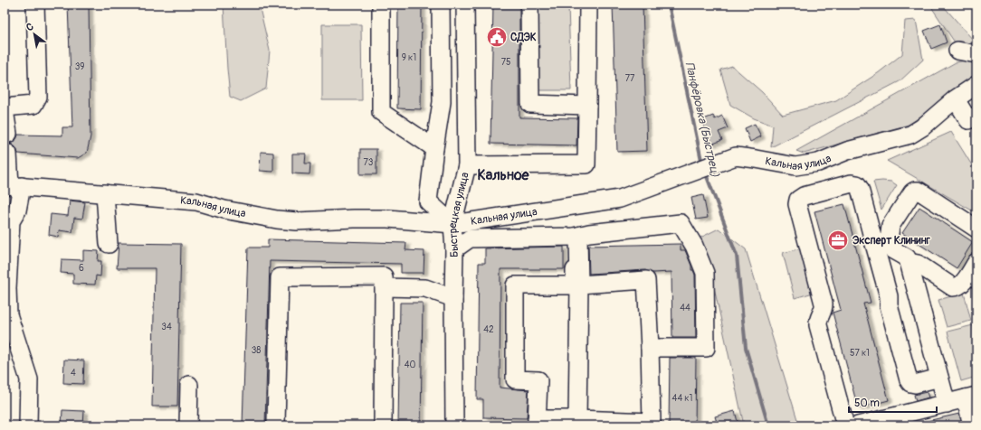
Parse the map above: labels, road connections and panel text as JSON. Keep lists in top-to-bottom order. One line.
{"streets":{"street":["Кальная улица","Быстрецкая улица"]},"crossings":[["Кальная улица","Быстрецкая улица"]],"districts":["Кальное"],"water":["Панфёровка (Быстрец)"],"places":{"public building":["СДЭК"],"office":["Эксперт Клининг"]},"house_numbers":["9 к1","75","39","77","73","6","44","34","42","38","57 к1","40","4","44 к1"],"scale_bar":"50 m","north":"top left"}
